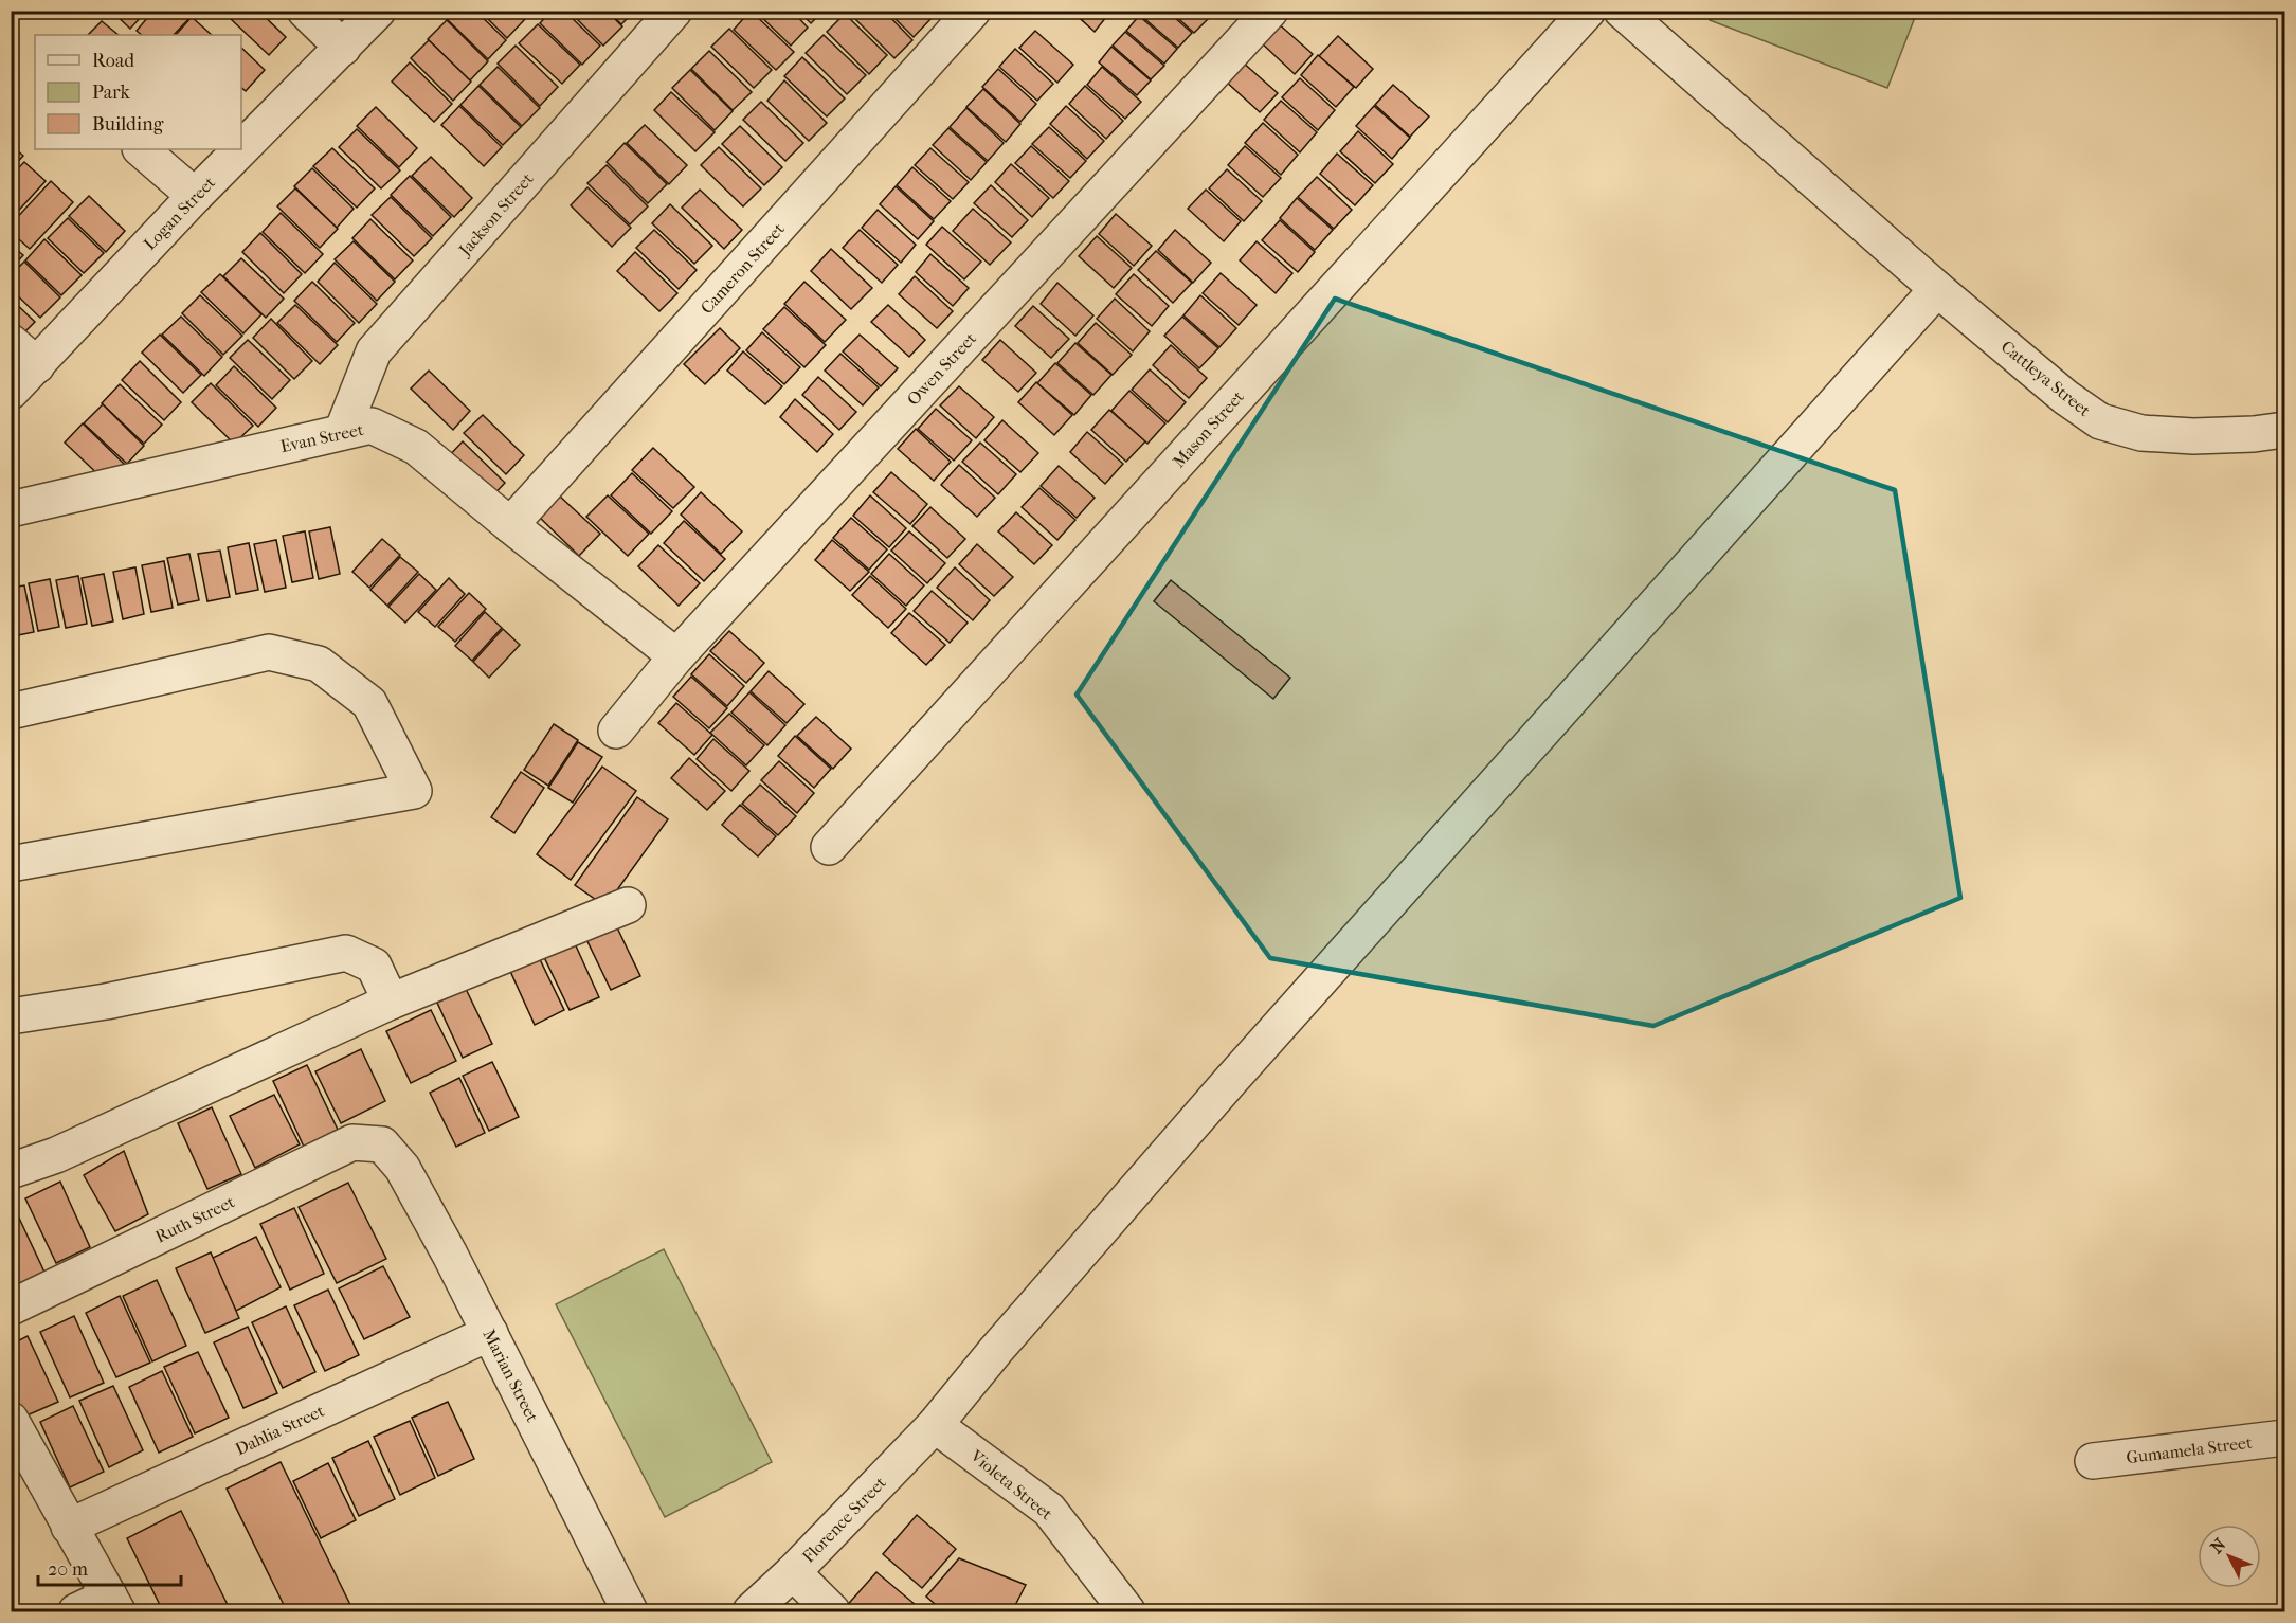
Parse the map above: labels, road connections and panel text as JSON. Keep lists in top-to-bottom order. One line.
{"streets":{"street":["Logan Street","Jackson Street","Cameron Street","Owen Street","Cattleya Street","Mason Street","Evan Street","Ruth Street","Marian Street","Dahlia Street","Gumamela Street","Violeta Street","Florence Street"]},"crossings":[["Jackson Street","Evan Street"],["Cameron Street","Evan Street"],["Owen Street","Evan Street"],["Cattleya Street","Florence Street"],["Ruth Street","Marian Street"],["Marian Street","Dahlia Street"],["Violeta Street","Florence Street"]],"legend":["Road","Park","Building"],"scale_bar":"20 m","north":"top left"}
